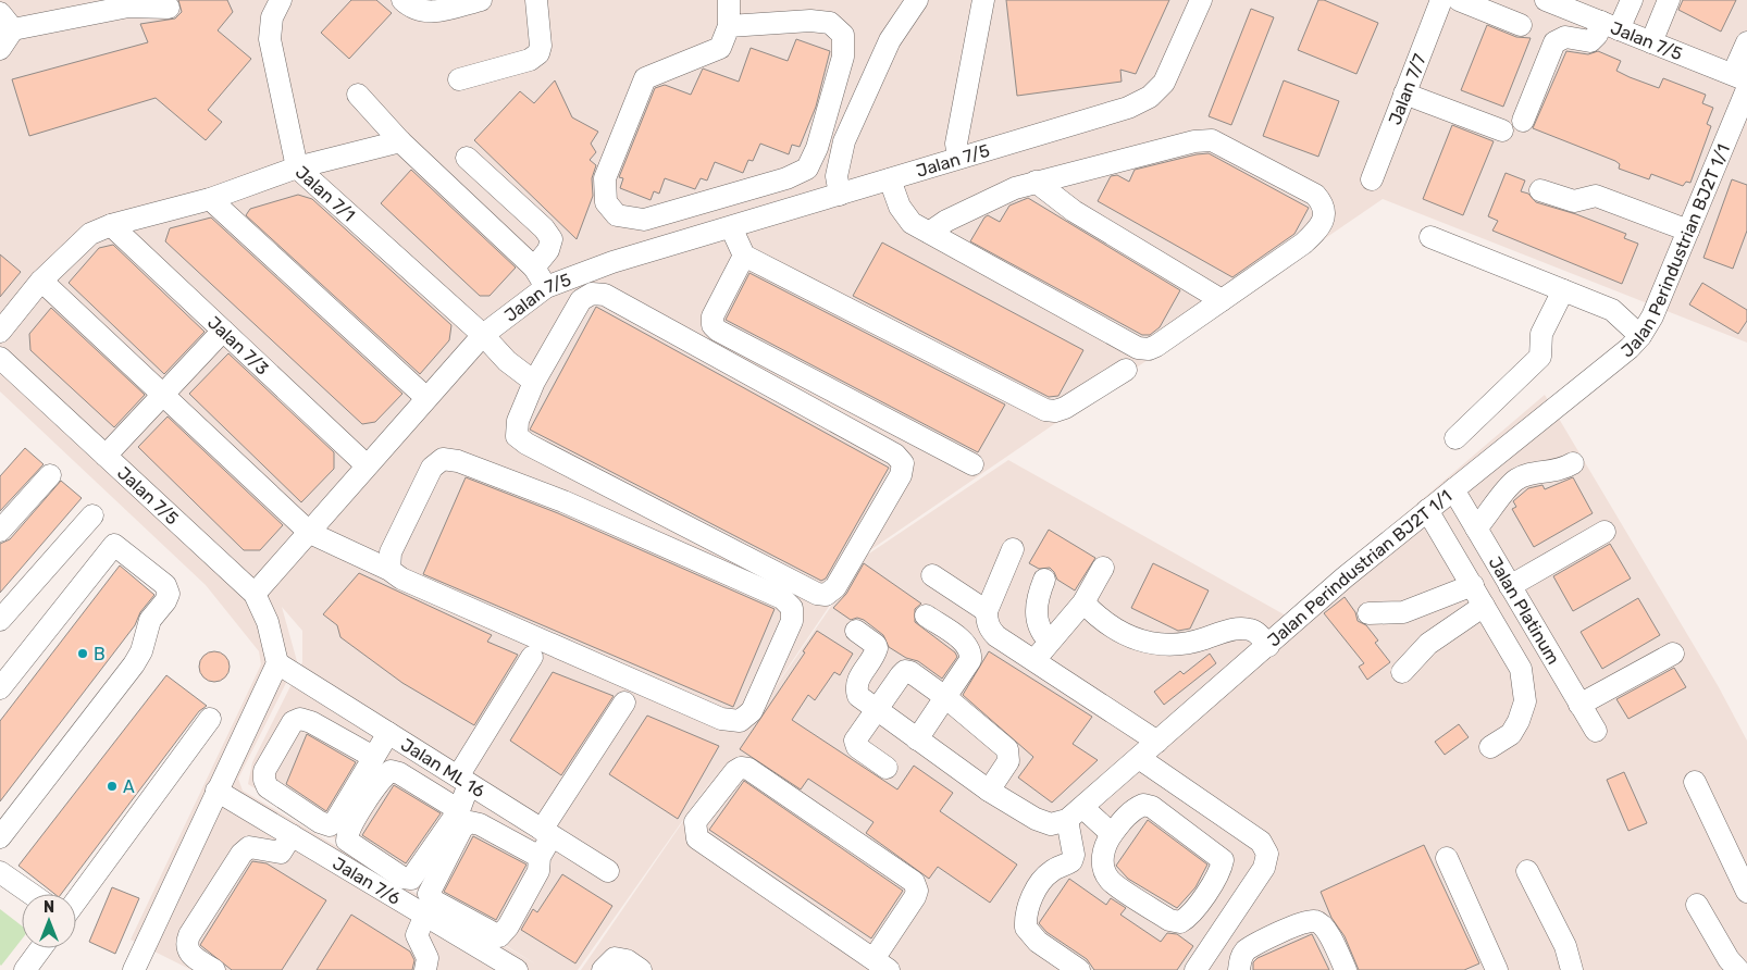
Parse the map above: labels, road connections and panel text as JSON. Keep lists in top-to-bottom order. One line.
{"streets":{"street":["Jalan 7/5","Jalan 7/7","Jalan 7/1","Jalan Perindustrian BJ2T 1/1","Jalan 7/3","Jalan Platinum","Jalan ML 16","Jalan 7/6"]},"crossings":[["Jalan 7/5","Jalan 7/1"],["Jalan 7/5","Jalan Perindustrian BJ2T 1/1"],["Jalan 7/5","Jalan 7/3"],["Jalan Perindustrian BJ2T 1/1","Jalan Platinum"]],"places":["B","A"],"north":"top"}
